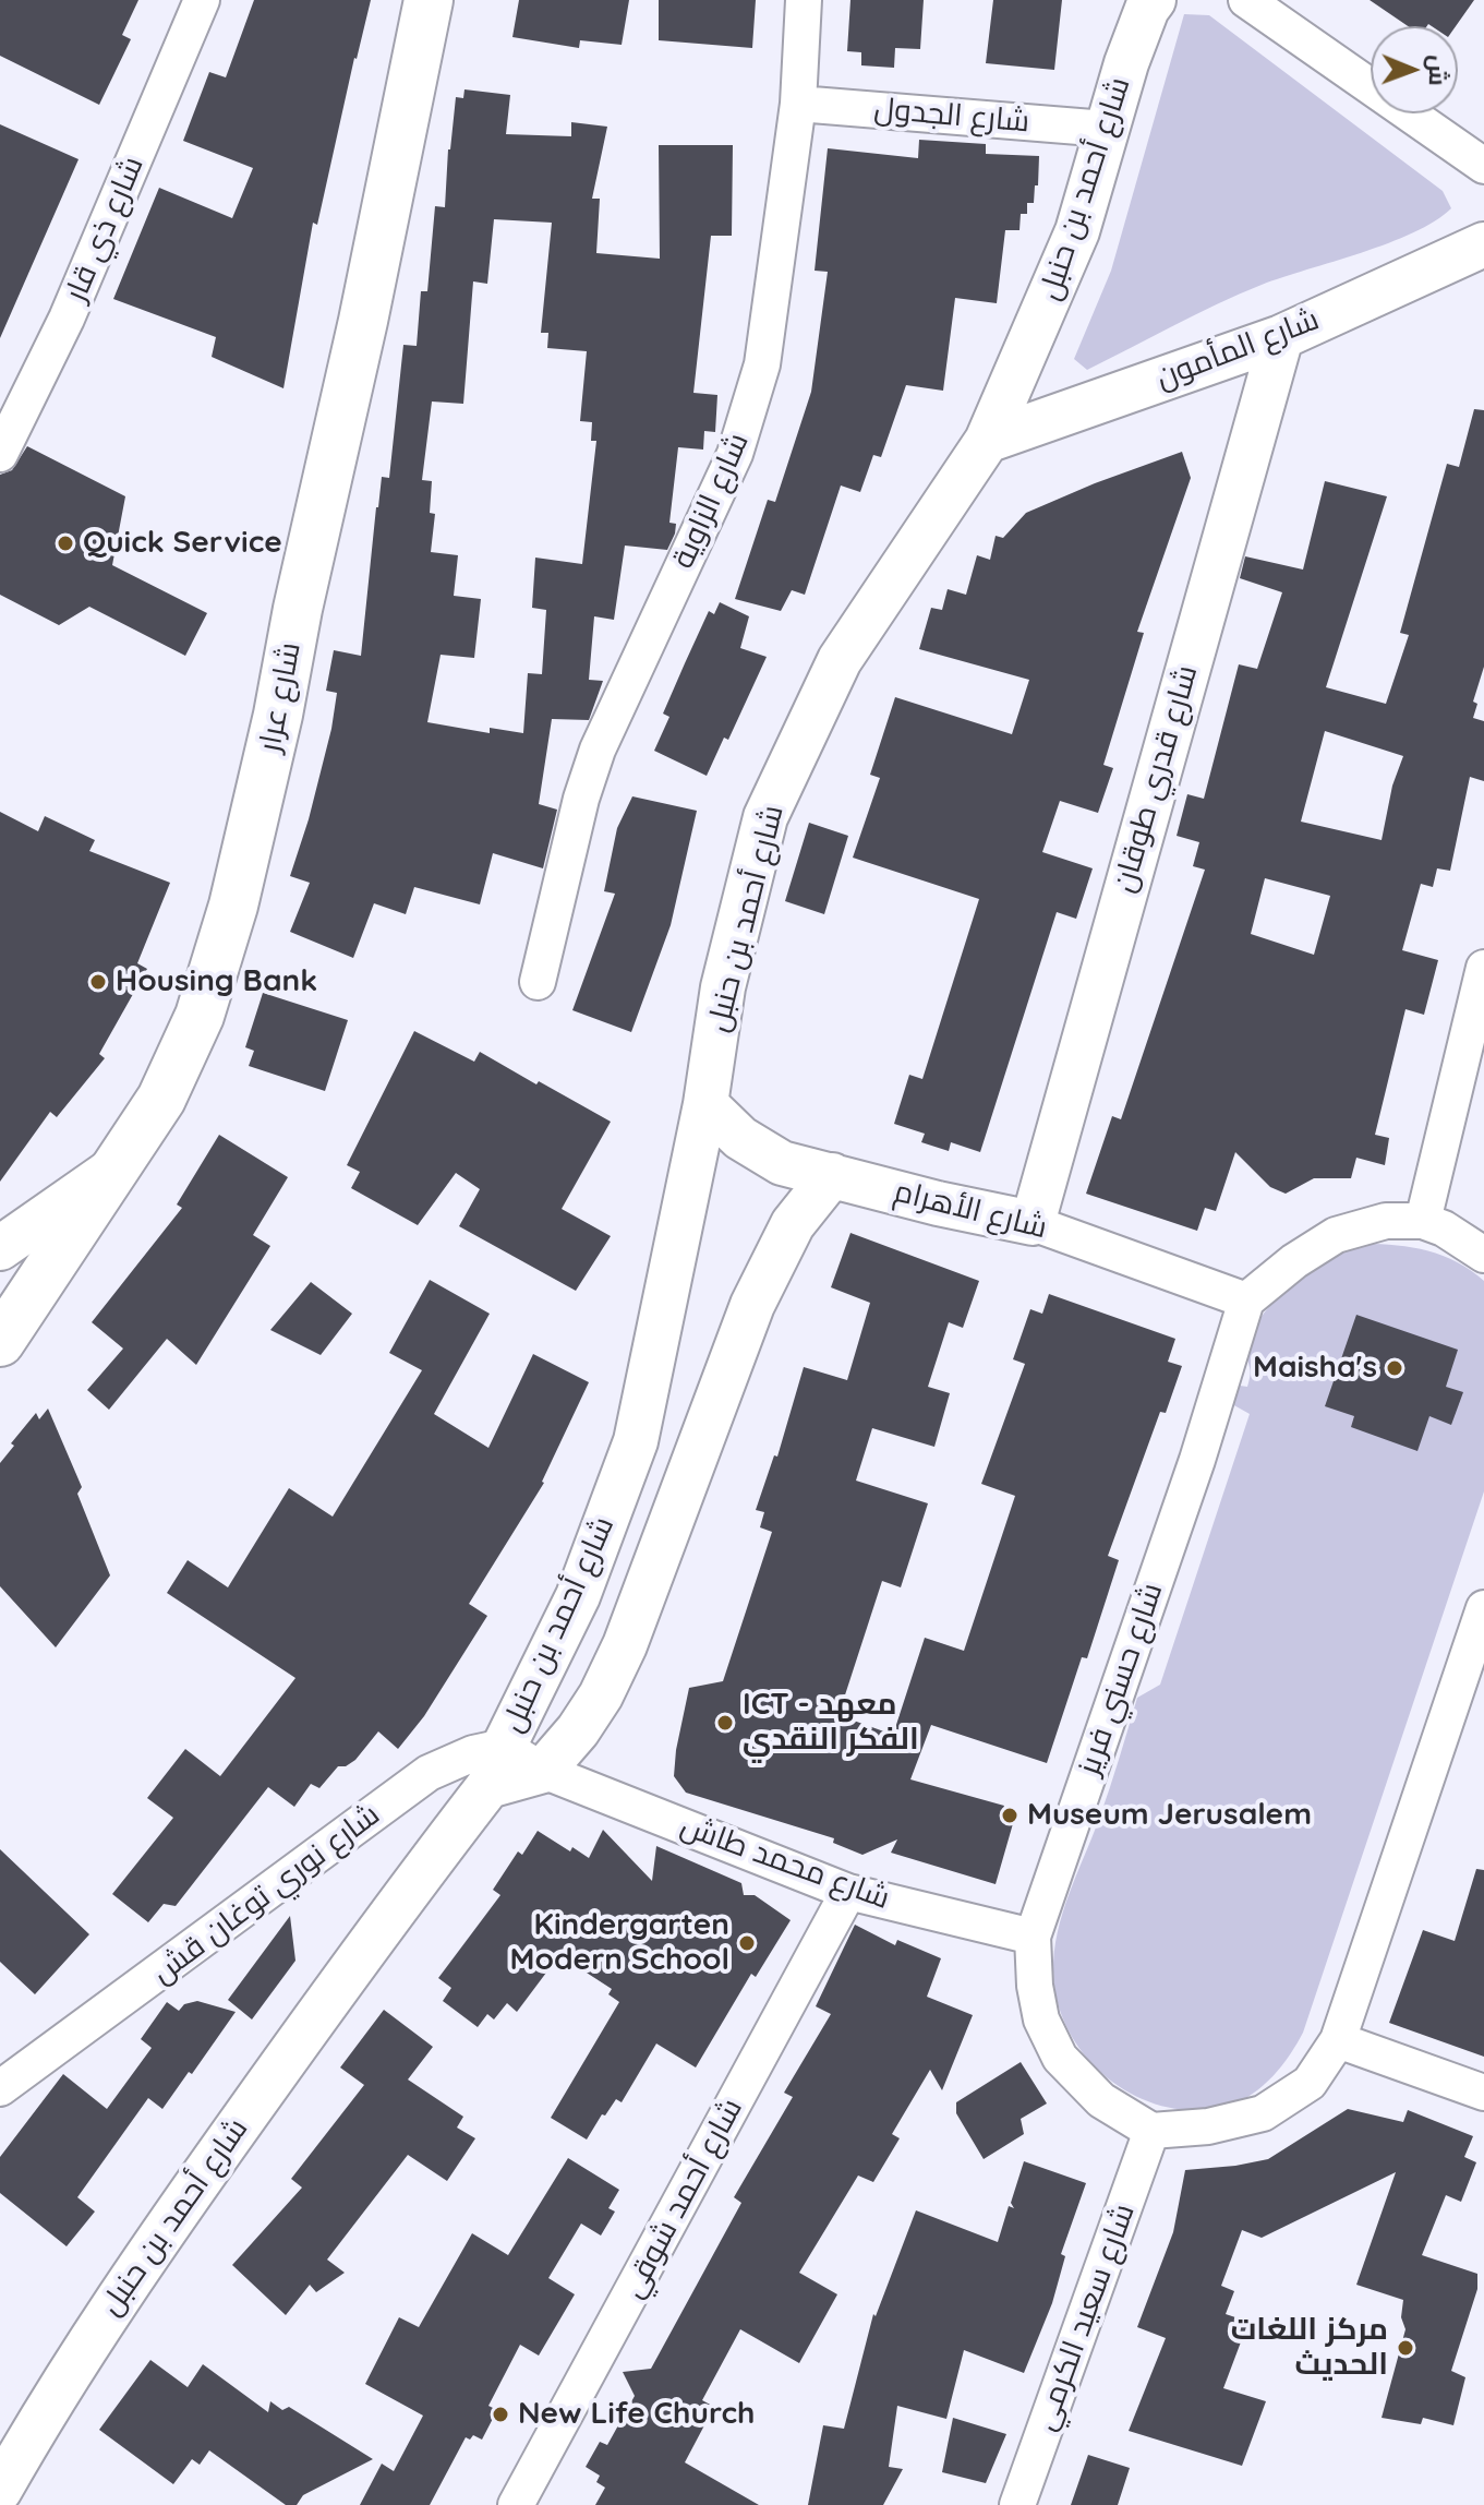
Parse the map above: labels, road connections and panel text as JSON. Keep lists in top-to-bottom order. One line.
{"streets":{"main road":["شارع عرار"],"street":["شارع الجدول","شارع أحمد بن حنبل","شارع ذي قار","شارع المأمون","شارع الزاوية","شارع قدري طوقان","شارع الأهرام","شارع حسني فريز","شارع محمد طاش","شارع نوري توغان قش","شارع أحمد شوقي","شارع سعيد الكرمي"]},"crossings":[["شارع الجدول","شارع أحمد بن حنبل"],["شارع الجدول","شارع الزاوية"],["شارع أحمد بن حنبل","شارع المأمون"],["شارع أحمد بن حنبل","شارع الأهرام"],["شارع أحمد بن حنبل","شارع محمد طاش"],["شارع أحمد بن حنبل","شارع نوري توغان قش"],["شارع المأمون","شارع قدري طوقان"],["شارع قدري طوقان","شارع الأهرام"],["شارع الأهرام","شارع حسني فريز"],["شارع حسني فريز","شارع محمد طاش"],["شارع حسني فريز","شارع سعيد الكرمي"],["شارع محمد طاش","شارع أحمد شوقي"]],"places":["Quick Service","Housing Bank","Maisha's","ICT - معهد الفكر النقدي","Museum Jerusalem","Kindergarten Modern School","مركز اللغات الحديث","New Life Church"],"north":"right"}
